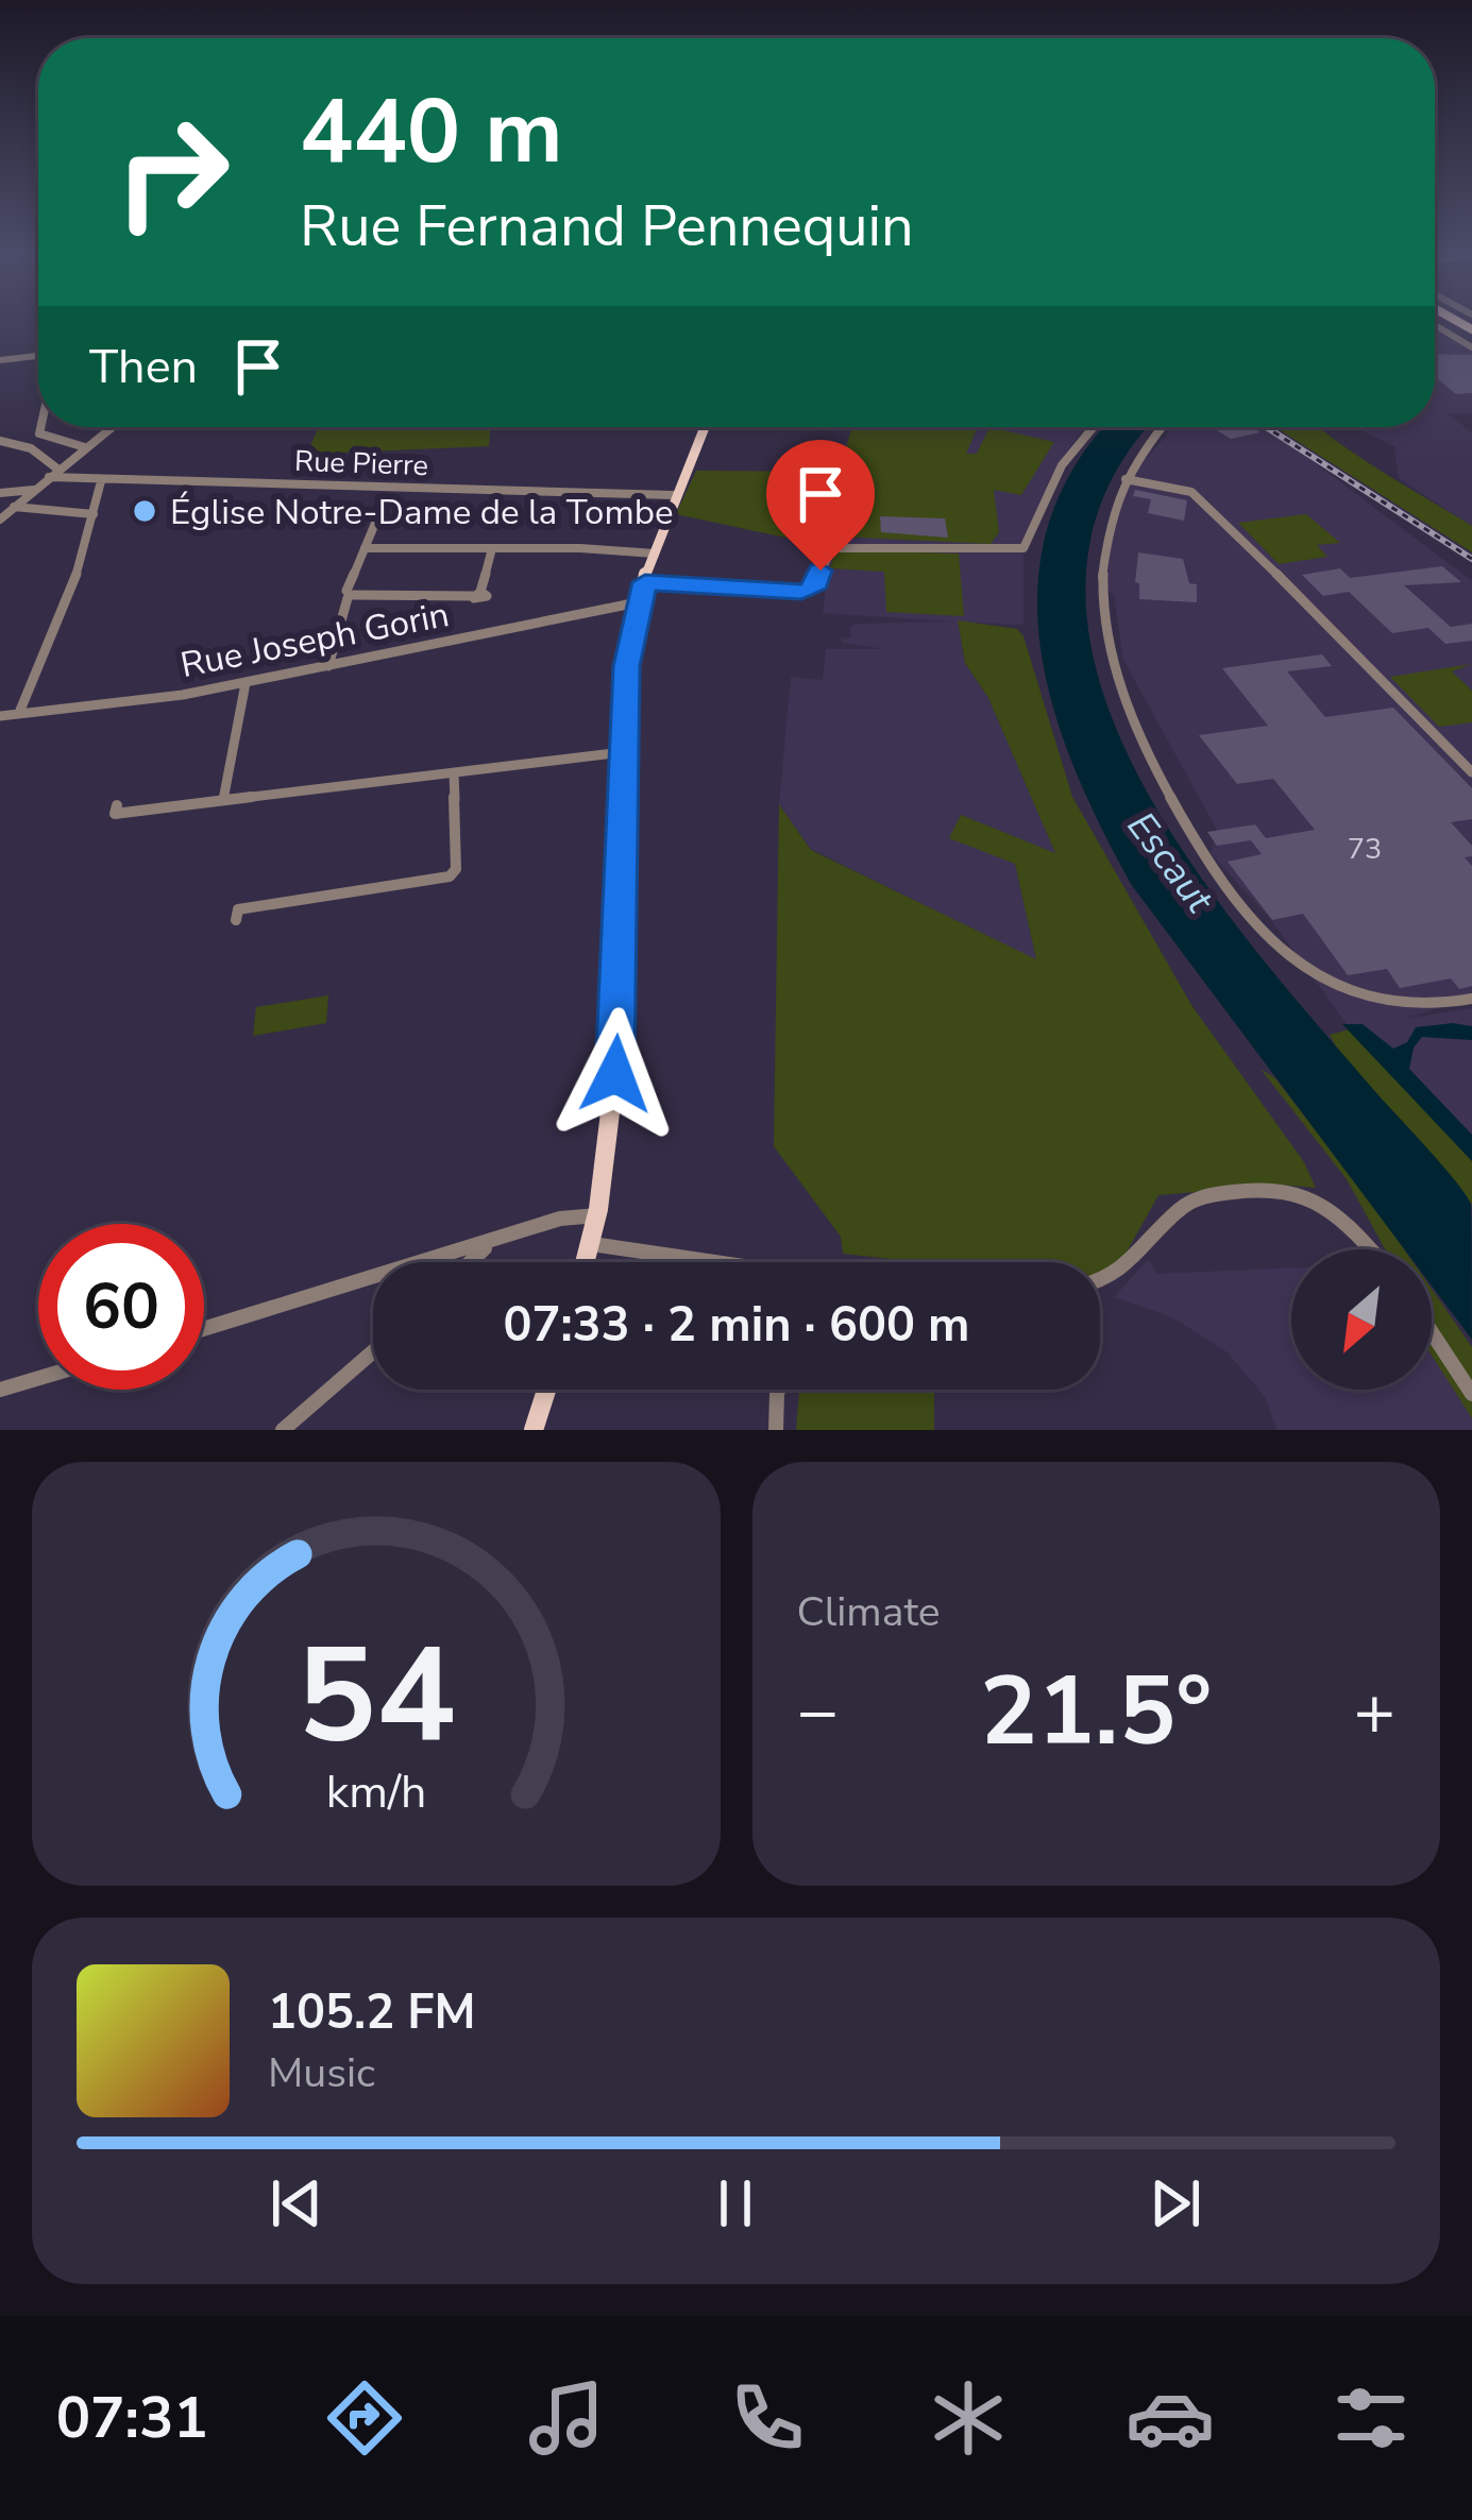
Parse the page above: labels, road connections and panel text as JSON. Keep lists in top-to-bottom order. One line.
{"streets":{"street":["Rue Pierre","Rue Joseph Gorin"]},"water":["Escaut"],"places":["Église Notre-Dame de la Tombe"],"house_numbers":["73"],"north":"bottom left","page":{"turn":["440 m","Rue Fernand Pennequin"],"then":"Then","limit":"60","trip":"07:33 · 2 min · 600 m","tile":"Climate","heat":["−","21.5°","+"],"song":["105.2 FM","Music"],"tabs":"07:31","gauge":["54","km/h"]}}
